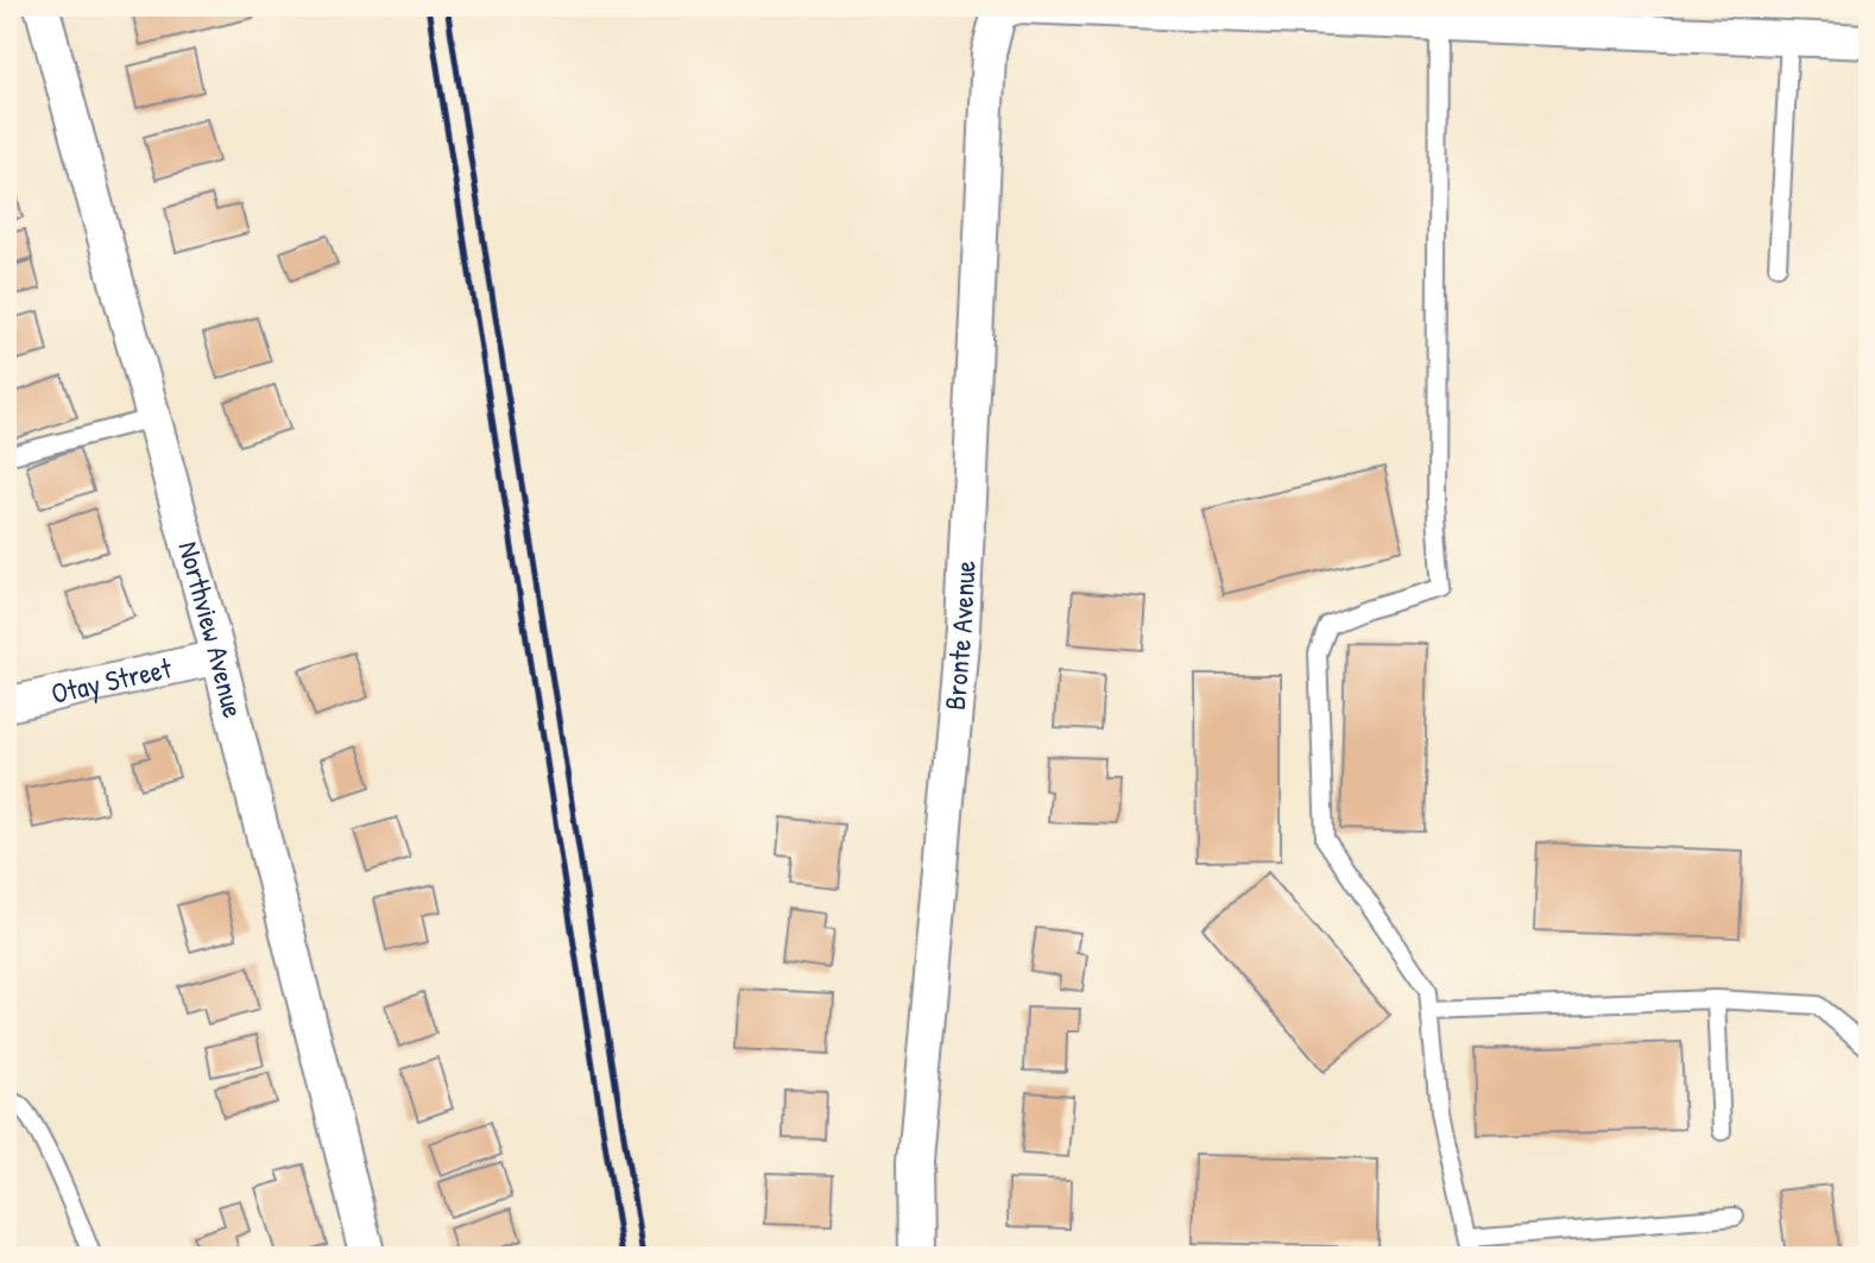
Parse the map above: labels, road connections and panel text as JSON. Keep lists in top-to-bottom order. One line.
{"streets":{"street":["Northview Avenue","Bronte Avenue","Otay Street"]},"crossings":[["Northview Avenue","Otay Street"]]}
